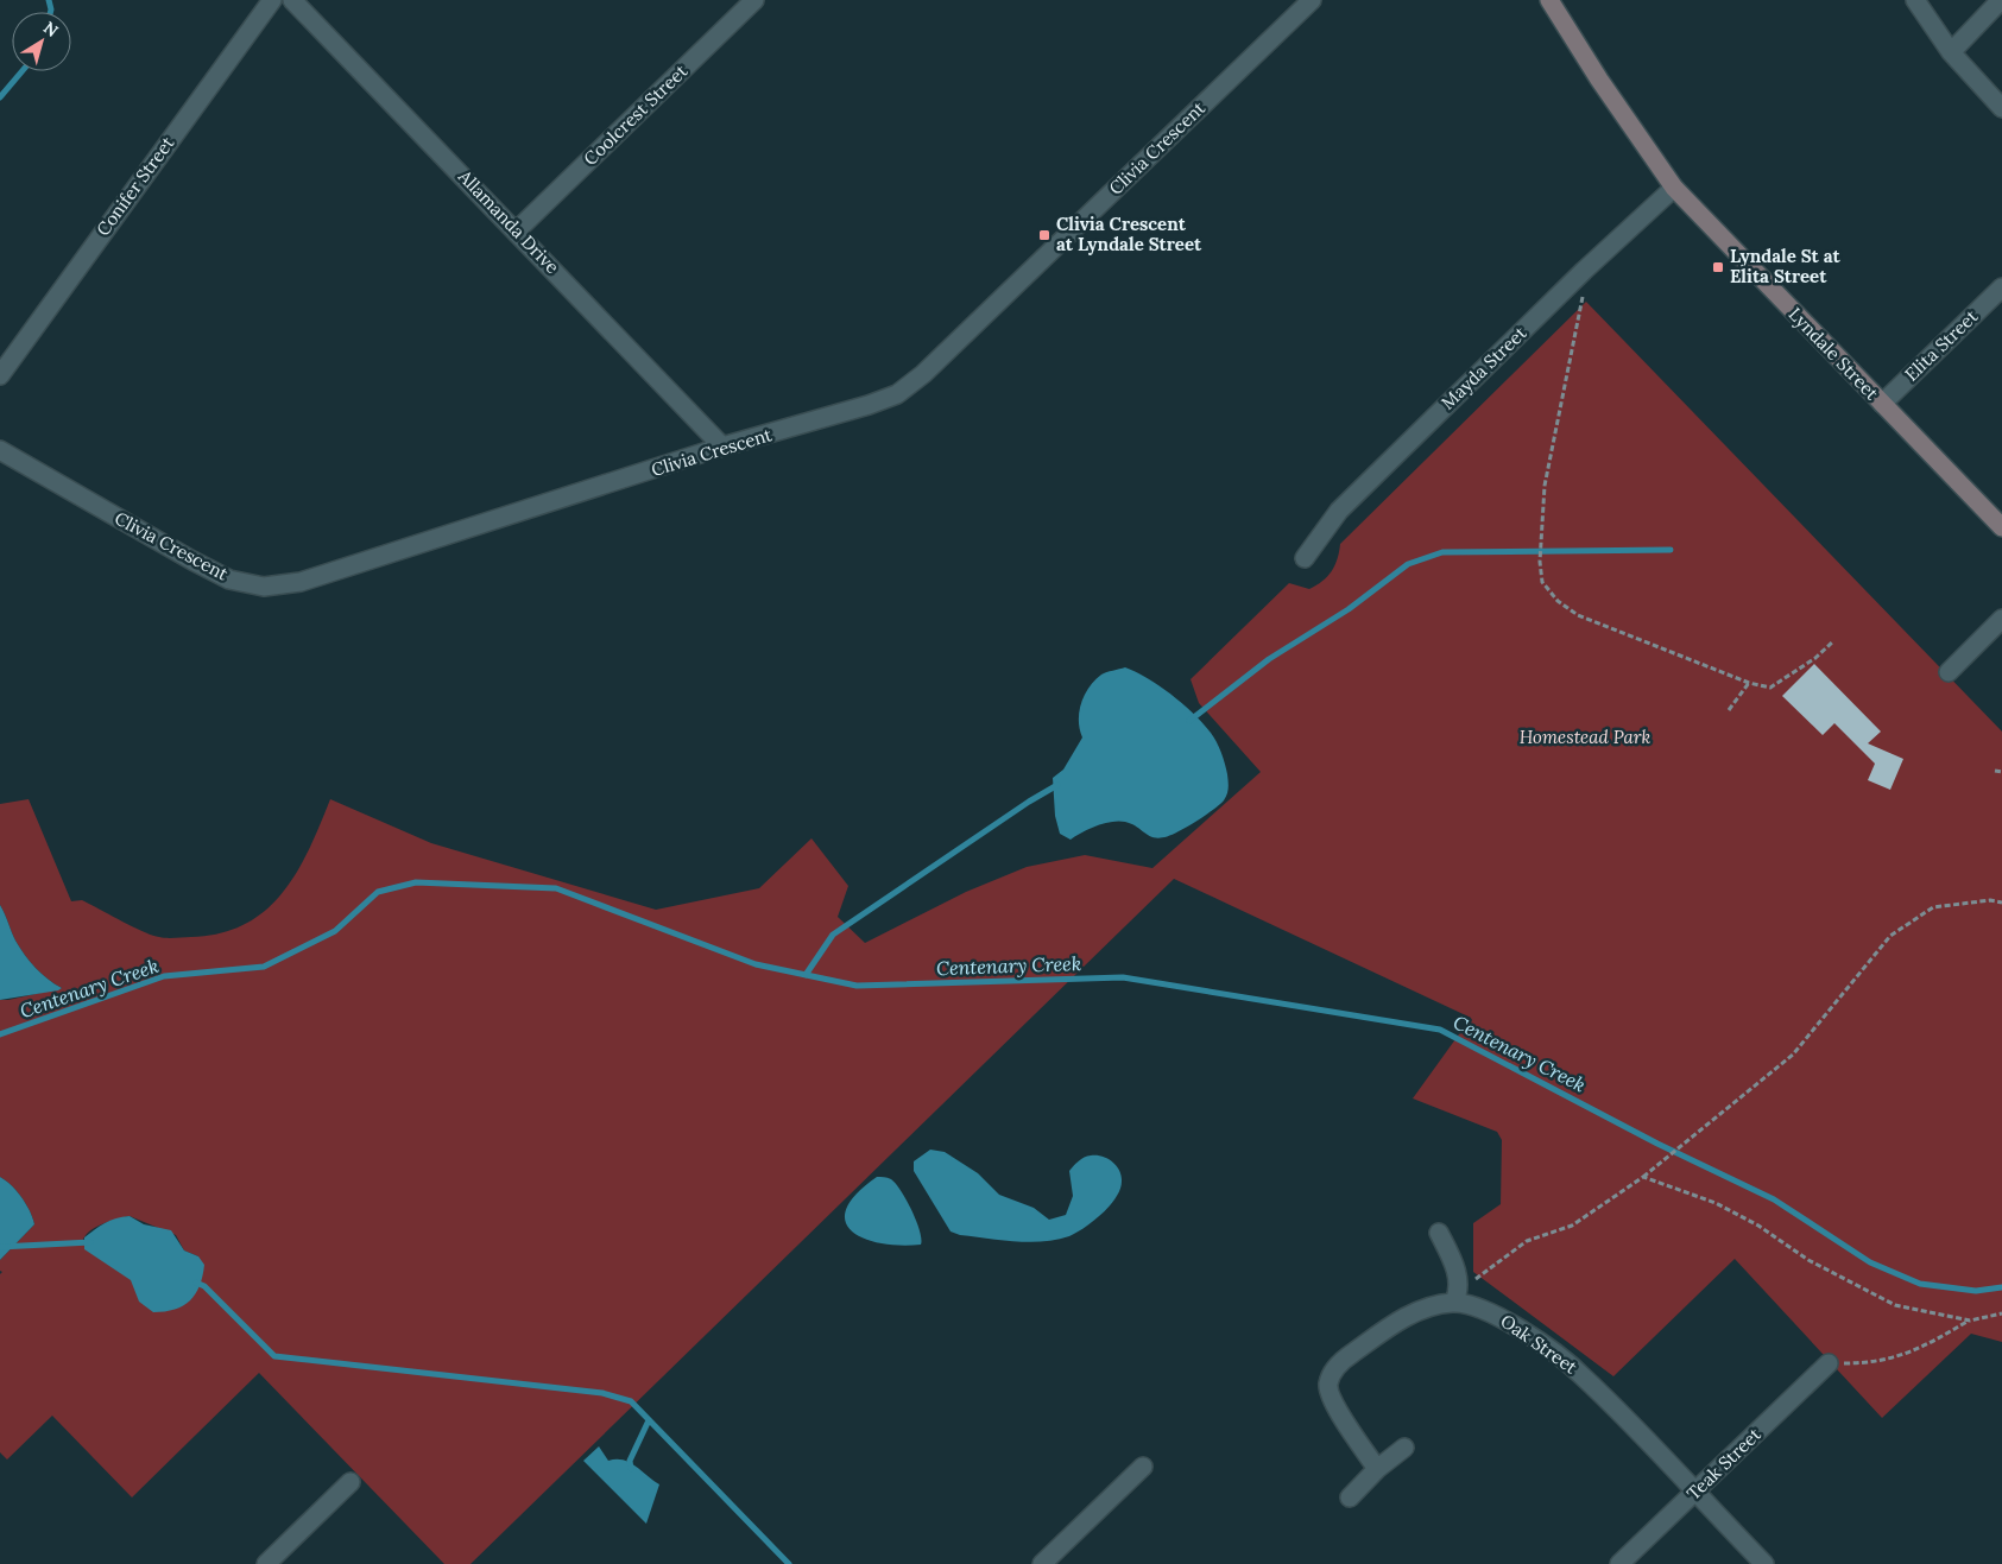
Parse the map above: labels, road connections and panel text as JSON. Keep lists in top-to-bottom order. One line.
{"streets":{"street":["Coolcrest Street","Clivia Crescent","Conifer Street","Allamanda Drive","Elita Street","Lyndale Street","Mayda Street","Oak Street","Teak Street"]},"crossings":[["Coolcrest Street","Allamanda Drive"],["Clivia Crescent","Allamanda Drive"],["Elita Street","Lyndale Street"],["Lyndale Street","Mayda Street"],["Oak Street","Teak Street"]],"water":["Centenary Creek"],"parks":["Homestead Park"],"places":{"transit":["Clivia Crescent at Lyndale Street","Lyndale St at Elita Street"]},"north":"top right"}
